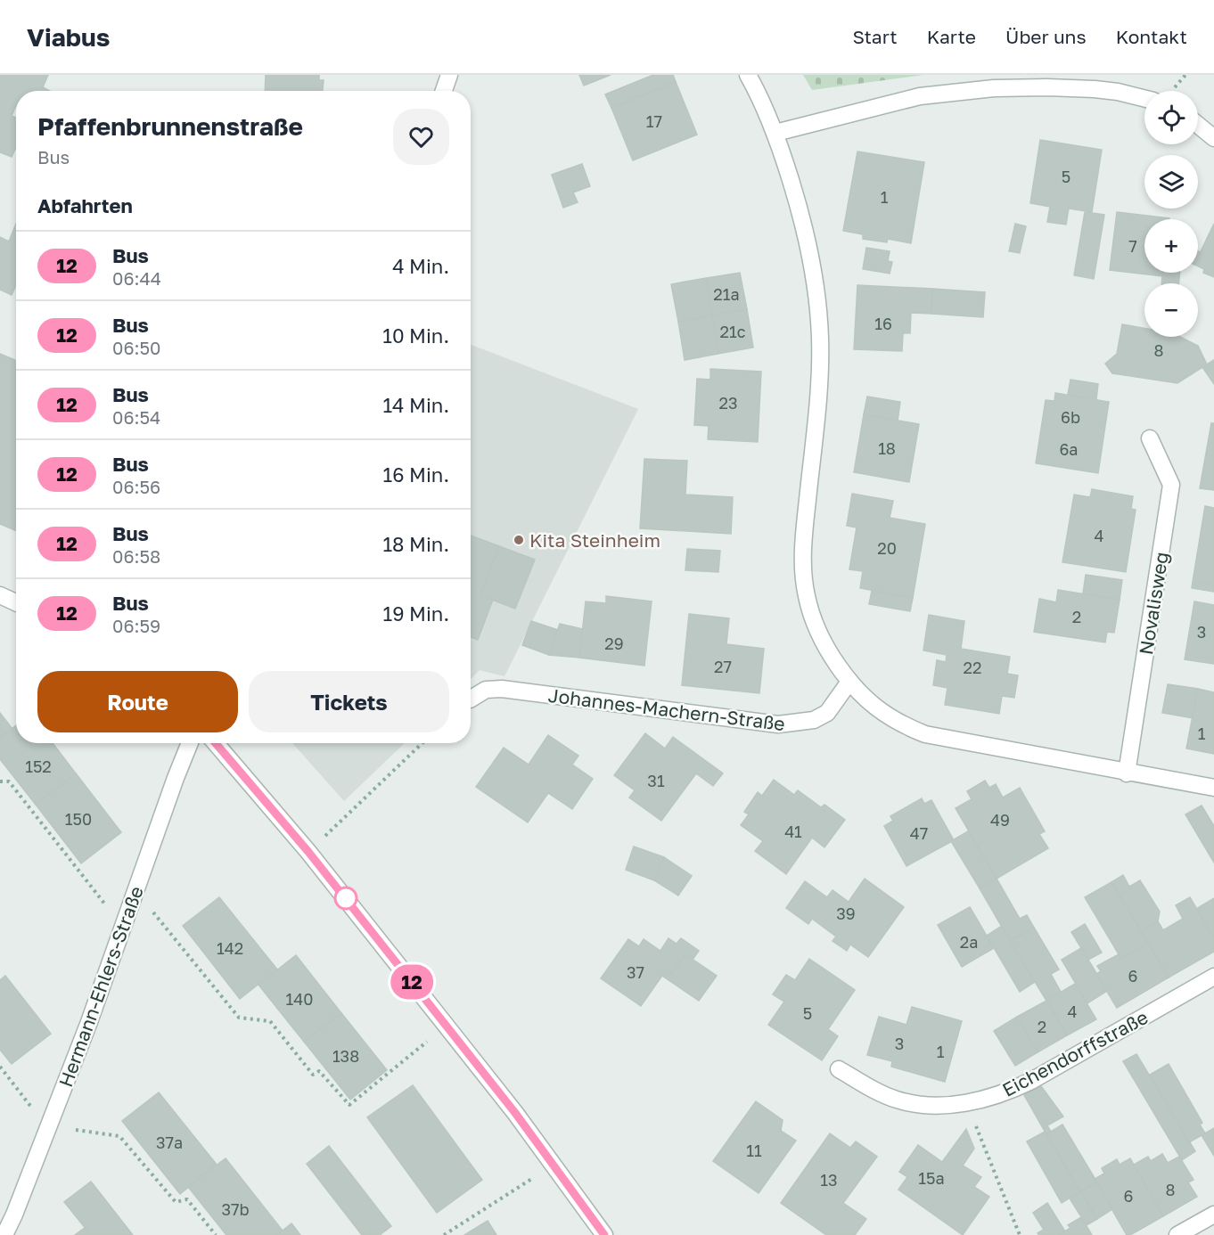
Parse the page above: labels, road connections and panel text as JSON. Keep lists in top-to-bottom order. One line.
{"streets":{"street":["Novalisweg","Johannes-Machern-Straße","Hermann-Ehlers-Straße","Eichendorffstraße"]},"places":["Kita Steinheim"],"lines":["bus line 12"],"house_numbers":["17","5","1","7","21a","16","21c","8","23","6b","18","6a","4","20","2","3","29","27","22","1","152","31","150","49","41","47","39","2a","142","37","6","140","4","5","2","3","1","138","37a","11","15a","13","8","6","37b"],"page":{"header":"Viabus","nav":["Start","Karte","Über uns","Kontakt"],"on_map":"12","map_buttons":["+","−"],"heading":[["Pfaffenbrunnenstraße","Bus"],"Abfahrten"],"list":[{"mark":"12","name":"Bus","note":"06:44","value":"4 Min."},{"mark":"12","name":"Bus","note":"06:50","value":"10 Min."},{"mark":"12","name":"Bus","note":"06:54","value":"14 Min."},{"mark":"12","name":"Bus","note":"06:56","value":"16 Min."},{"mark":"12","name":"Bus","note":"06:58","value":"18 Min."},{"mark":"12","name":"Bus","note":"06:59","value":"19 Min."}],"buttons":["Route","Tickets"]}}
